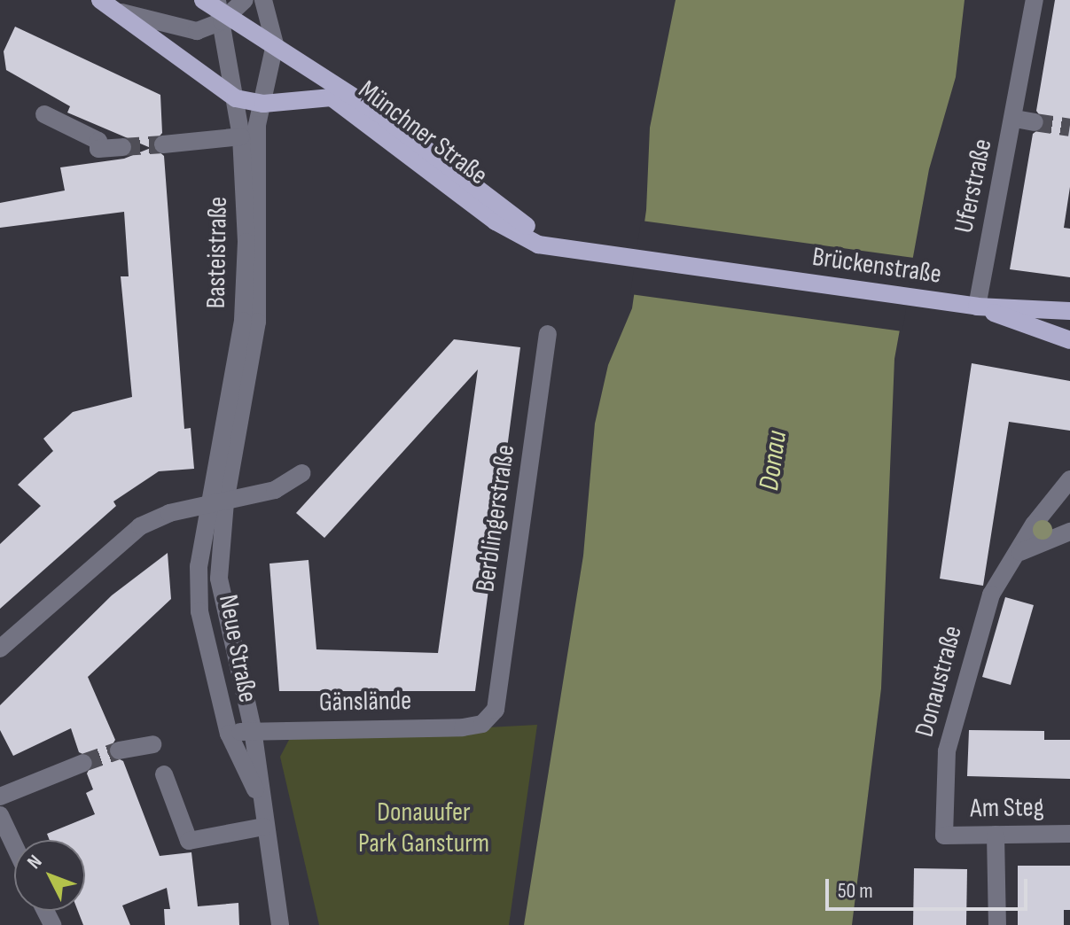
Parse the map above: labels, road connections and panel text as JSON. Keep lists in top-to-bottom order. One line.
{"streets":{"main road":["Münchner Straße","Brückenstraße"],"street":["Uferstraße","Basteistraße","Berblingerstraße","Neue Straße","Donaustraße","Gänslände","Am Steg"]},"crossings":[["Münchner Straße","Basteistraße"],["Münchner Straße","Brückenstraße"],["Uferstraße","Brückenstraße"],["Basteistraße","Neue Straße"],["Berblingerstraße","Gänslände"],["Neue Straße","Gänslände"],["Donaustraße","Am Steg"]],"water":["Donau"],"parks":["Donauufer Park Gansturm"],"scale_bar":"50 m","north":"top left"}
